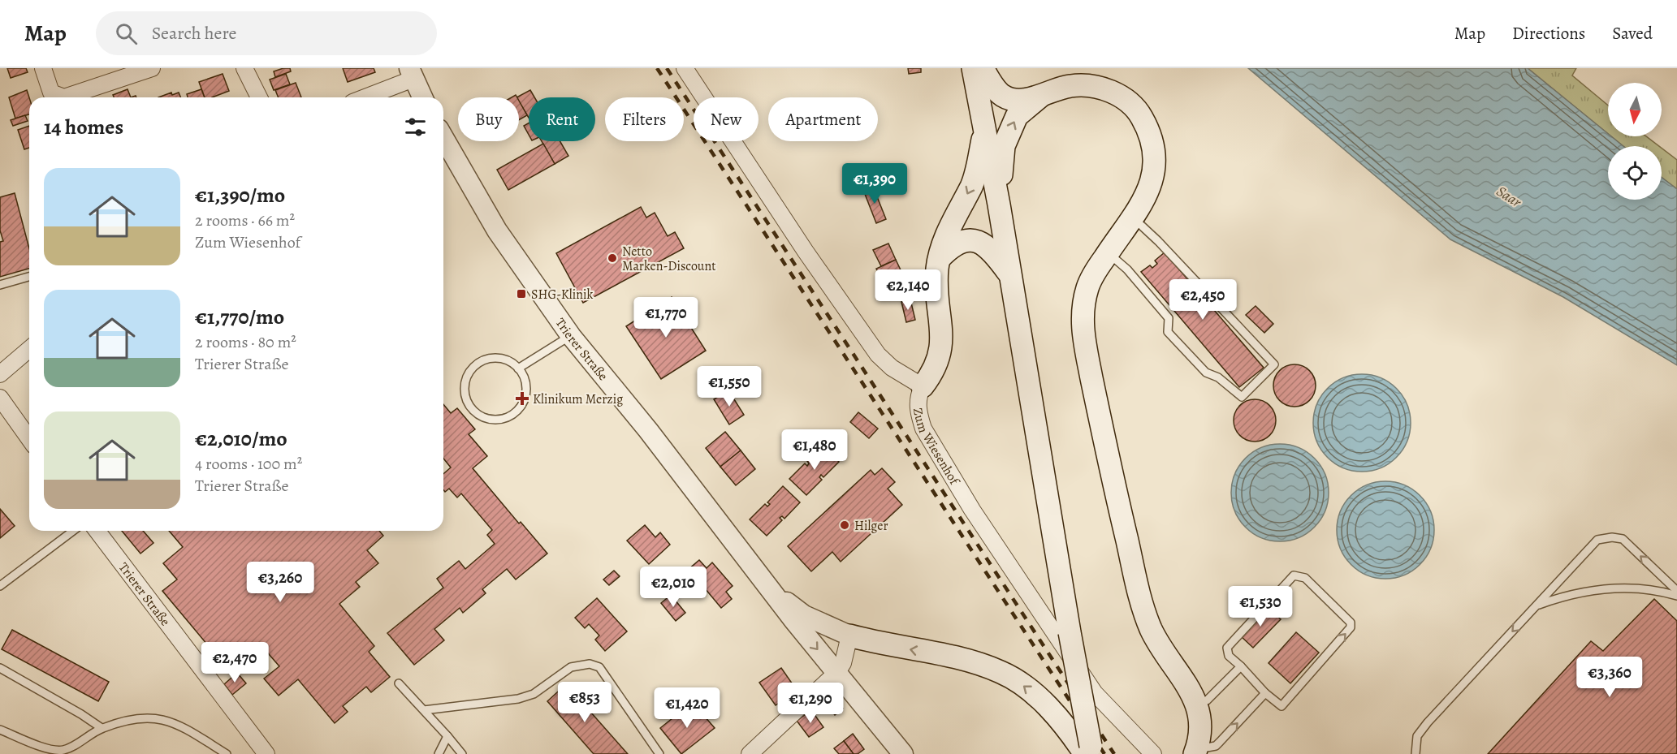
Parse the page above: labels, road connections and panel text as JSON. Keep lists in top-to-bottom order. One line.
{"streets":{"street":["Trierer Straße","Zum Wiesenhof"]},"water":["Saar"],"places":{"other":["Netto Marken-Discount","Hilger"],"transit":["SHG-Klinik"],"health":["Klinikum Merzig"]},"north":"bottom","page":{"header":"Map","search":"Search here","nav":["Map","Directions","Saved"],"chip":["Buy","Rent","Filters","New","Apartment"],"heading":"14 homes","list":[{"name":"€1,390/mo","note":"2 rooms · 66 m² · Zum Wiesenhof"},{"name":"€1,770/mo","note":"2 rooms · 80 m² · Trierer Straße"},{"name":"€2,010/mo","note":"4 rooms · 100 m² · Trierer Straße"}],"price":["€1,390","€2,140","€2,450","€1,770","€1,550","€1,480","€3,260","€2,010","€1,530","€2,470","€3,360","€853","€1,290","€1,420"]}}
